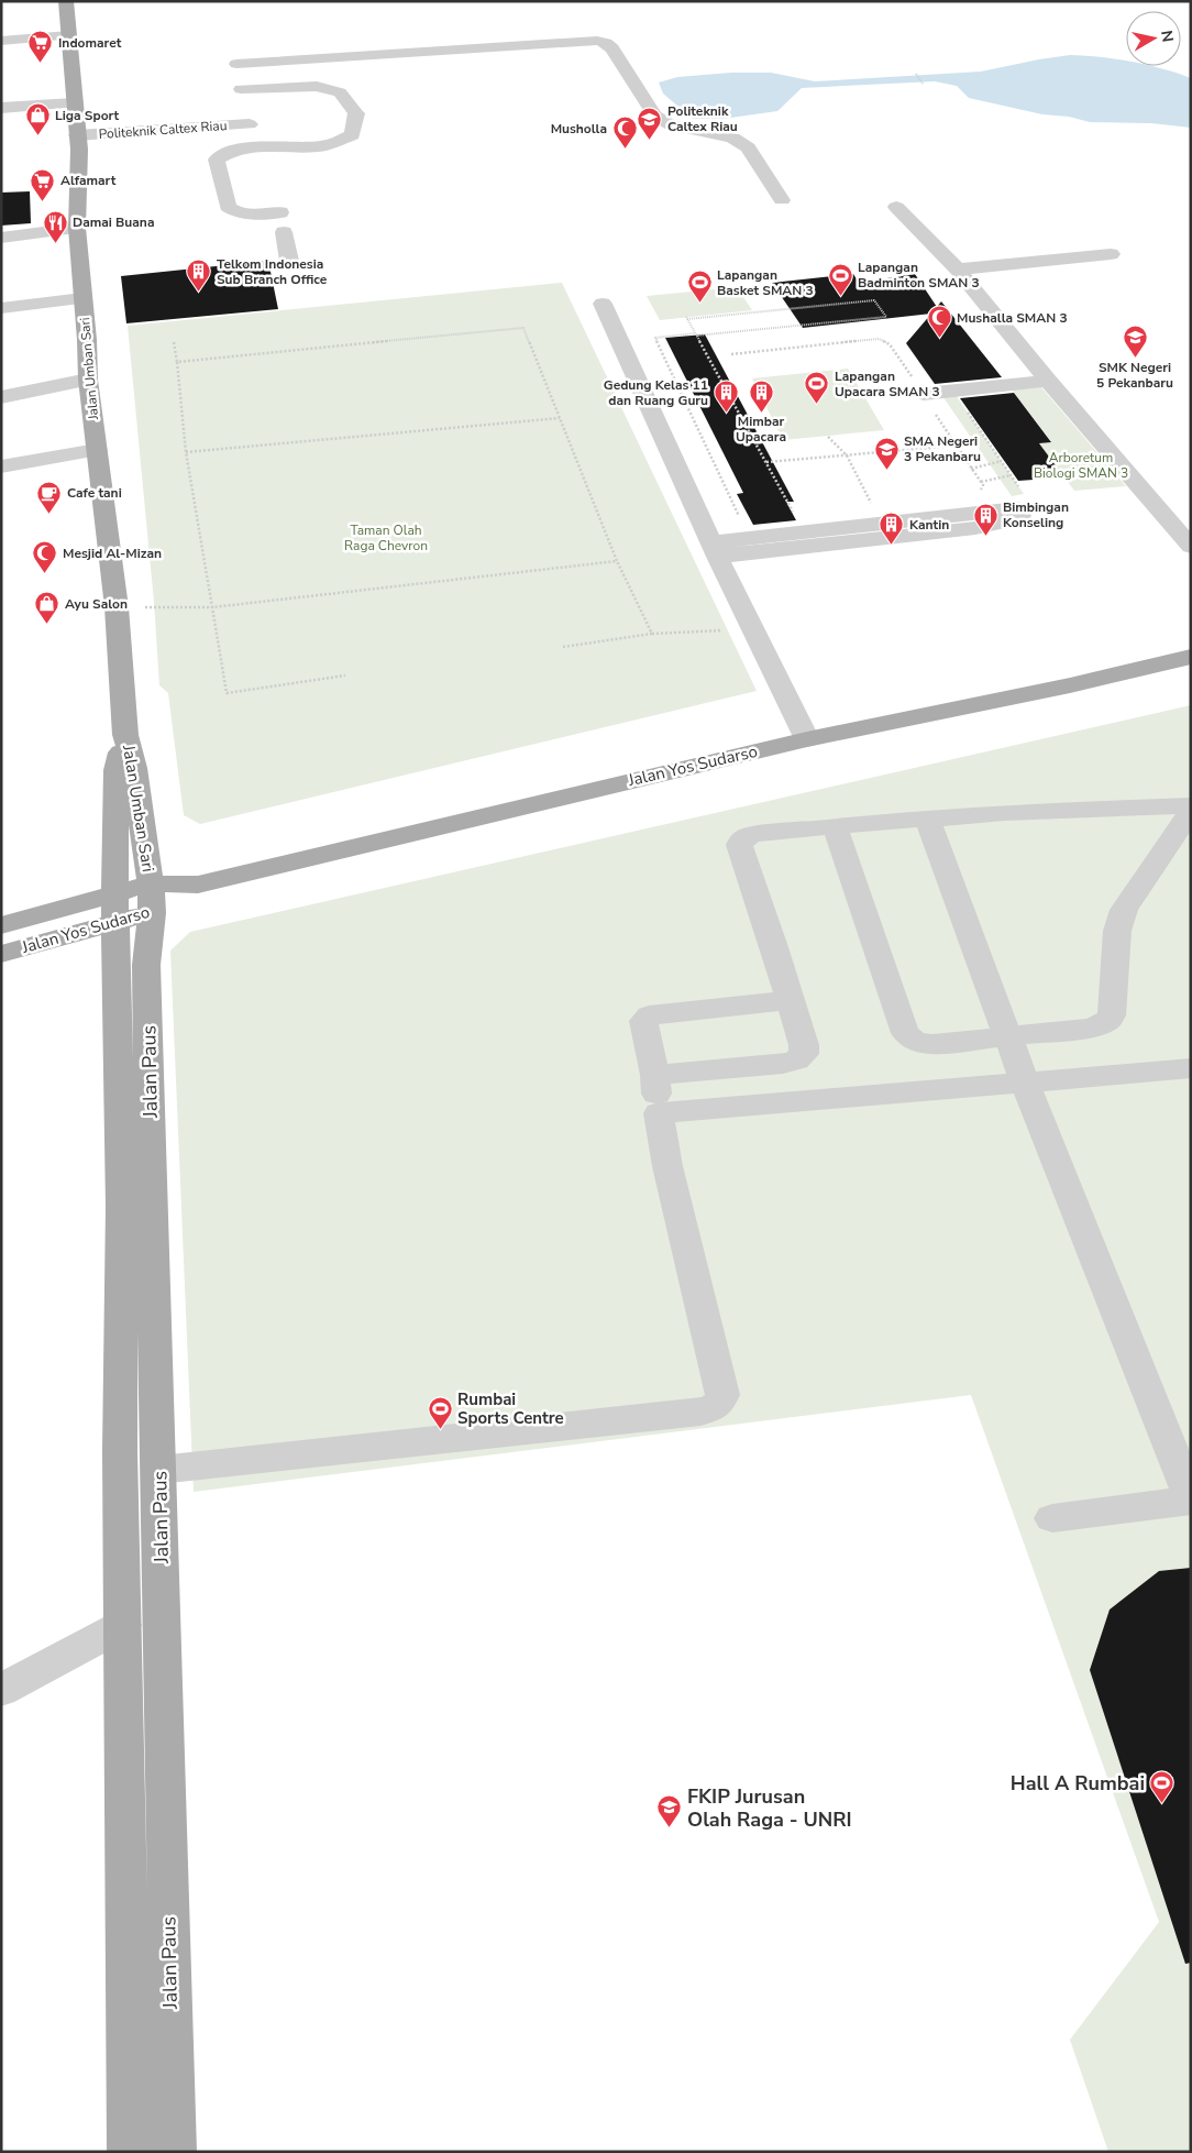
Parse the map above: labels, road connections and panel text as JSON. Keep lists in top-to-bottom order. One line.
{"streets":{"main road":["Jalan Umban Sari","Jalan Yos Sudarso","Jalan Paus"],"street":["Politeknik Caltex Riau"]},"crossings":[["Politeknik Caltex Riau","Jalan Umban Sari"],["Jalan Umban Sari","Jalan Yos Sudarso"],["Jalan Umban Sari","Jalan Paus"],["Jalan Yos Sudarso","Jalan Paus"]],"parks":["Arboretum Biologi SMAN 3","Taman Olah Raga Chevron"],"places":{"supermarket":["Indomaret","Alfamart"],"shop":["Liga Sport","Ayu Salon"],"school or university":["Politeknik Caltex Riau","SMK Negeri 5 Pekanbaru","SMA Negeri 3 Pekanbaru","FKIP Jurusan Olah Raga - UNRI"],"mosque":["Musholla","Mushalla SMAN 3","Mesjid Al-Mizan"],"restaurant":["Damai Buana"],"building":["Telkom Indonesia Sub Branch Office","Mimbar Upacara","Gedung Kelas 11 dan Ruang Guru","Bimbingan Konseling","Kantin"],"sports":["Lapangan Badminton SMAN 3","Lapangan Basket SMAN 3","Lapangan Upacara SMAN 3","Rumbai Sports Centre","Hall A Rumbai"],"cafe":["Cafe tani"]},"north":"right"}
